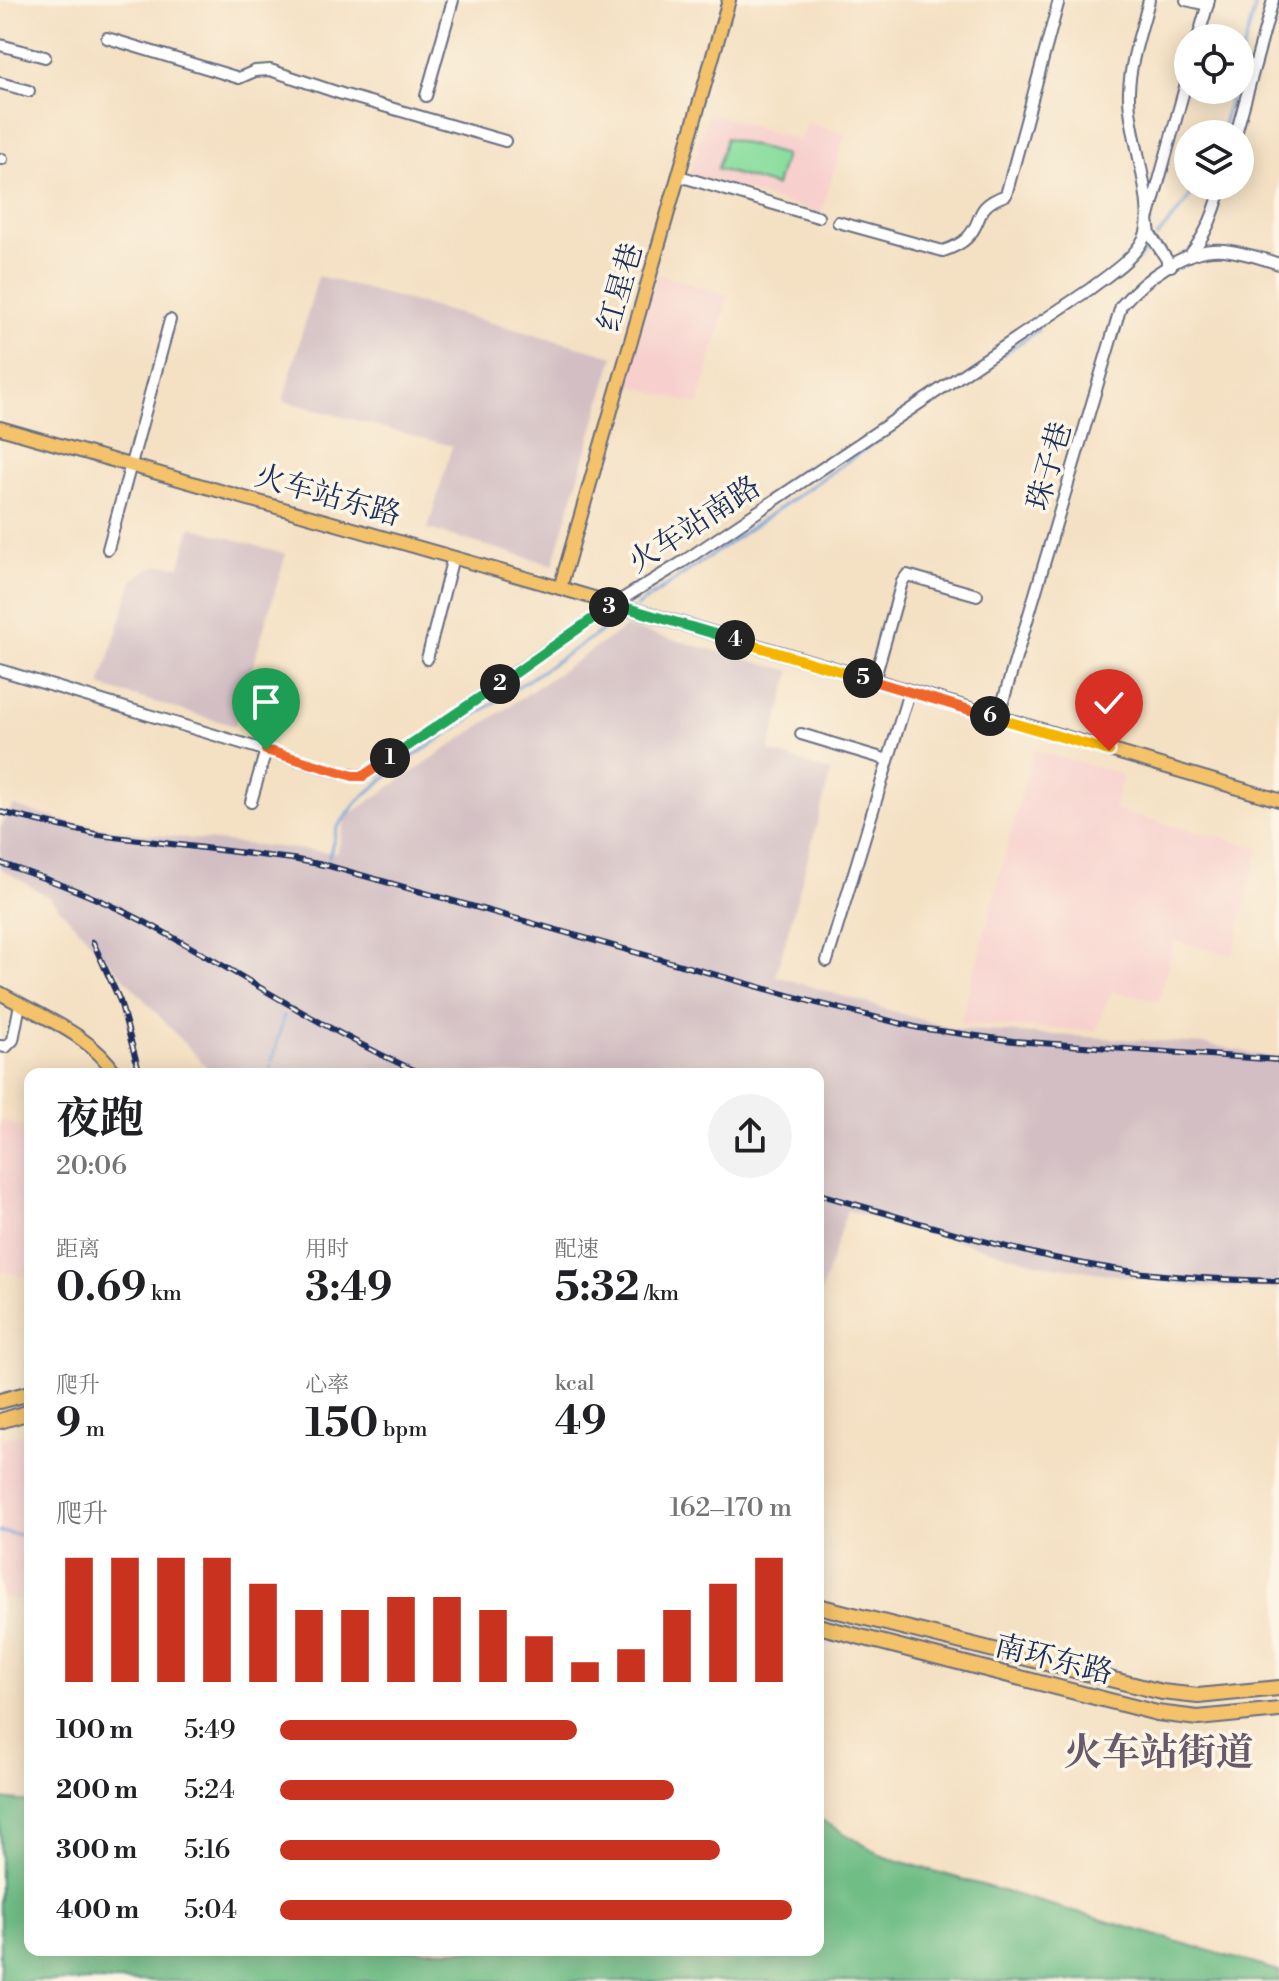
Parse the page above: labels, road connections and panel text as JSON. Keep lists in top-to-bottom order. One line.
{"streets":{"highway":["南环东路"],"main road":["红星巷","火车站东路"],"street":["珠子巷","火车站南路"]},"crossings":[["红星巷","火车站东路"],["珠子巷","火车站东路"],["火车站东路","火车站南路"]],"districts":["火车站街道"],"page":{"pins":["3","4","5","2","6","1"],"heading":["夜跑","20:06"],"stats":[["距离","0.69 km"],["用时","3:49"],["配速","5:32 /km"],["爬升","9 m"],["心率","150 bpm"],["kcal","49"]],"chart":["爬升","162–170 m"],"list":[{"name":"100 m","note":"5:49"},{"name":"200 m","note":"5:24"},{"name":"300 m","note":"5:16"},{"name":"400 m","note":"5:04"}]}}
